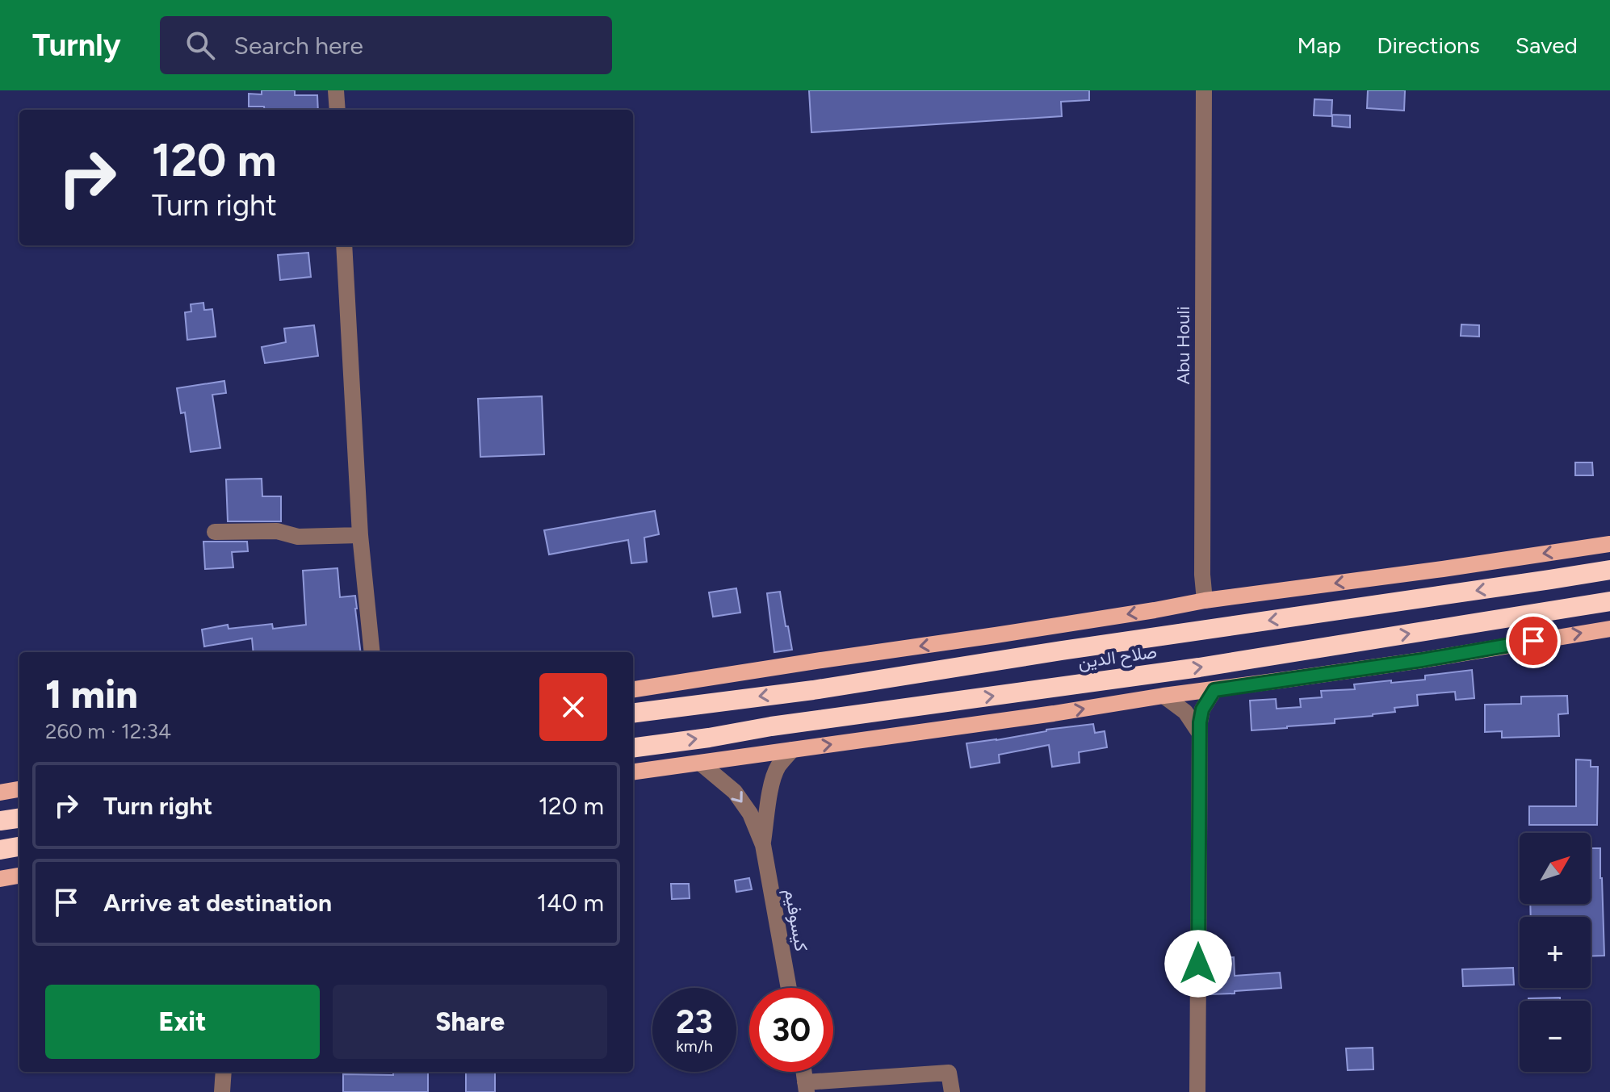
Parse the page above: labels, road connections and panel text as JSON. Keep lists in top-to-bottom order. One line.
{"streets":{"highway":["صلاح الدين"],"street":["Abu Houli","كيسوفيم"]},"north":"top right","page":{"header":"Turnly","search":"Search here","nav":["Map","Directions","Saved"],"turn":["120 m","Turn right"],"heading":["1 min","260 m · 12:34"],"list":[{"name":"Turn right","value":"120 m"},{"name":"Arrive at destination","value":"140 m"}],"map_buttons":["+","−"],"buttons":["Exit","Share"],"speed":"23 km/h","limit":"30"}}
